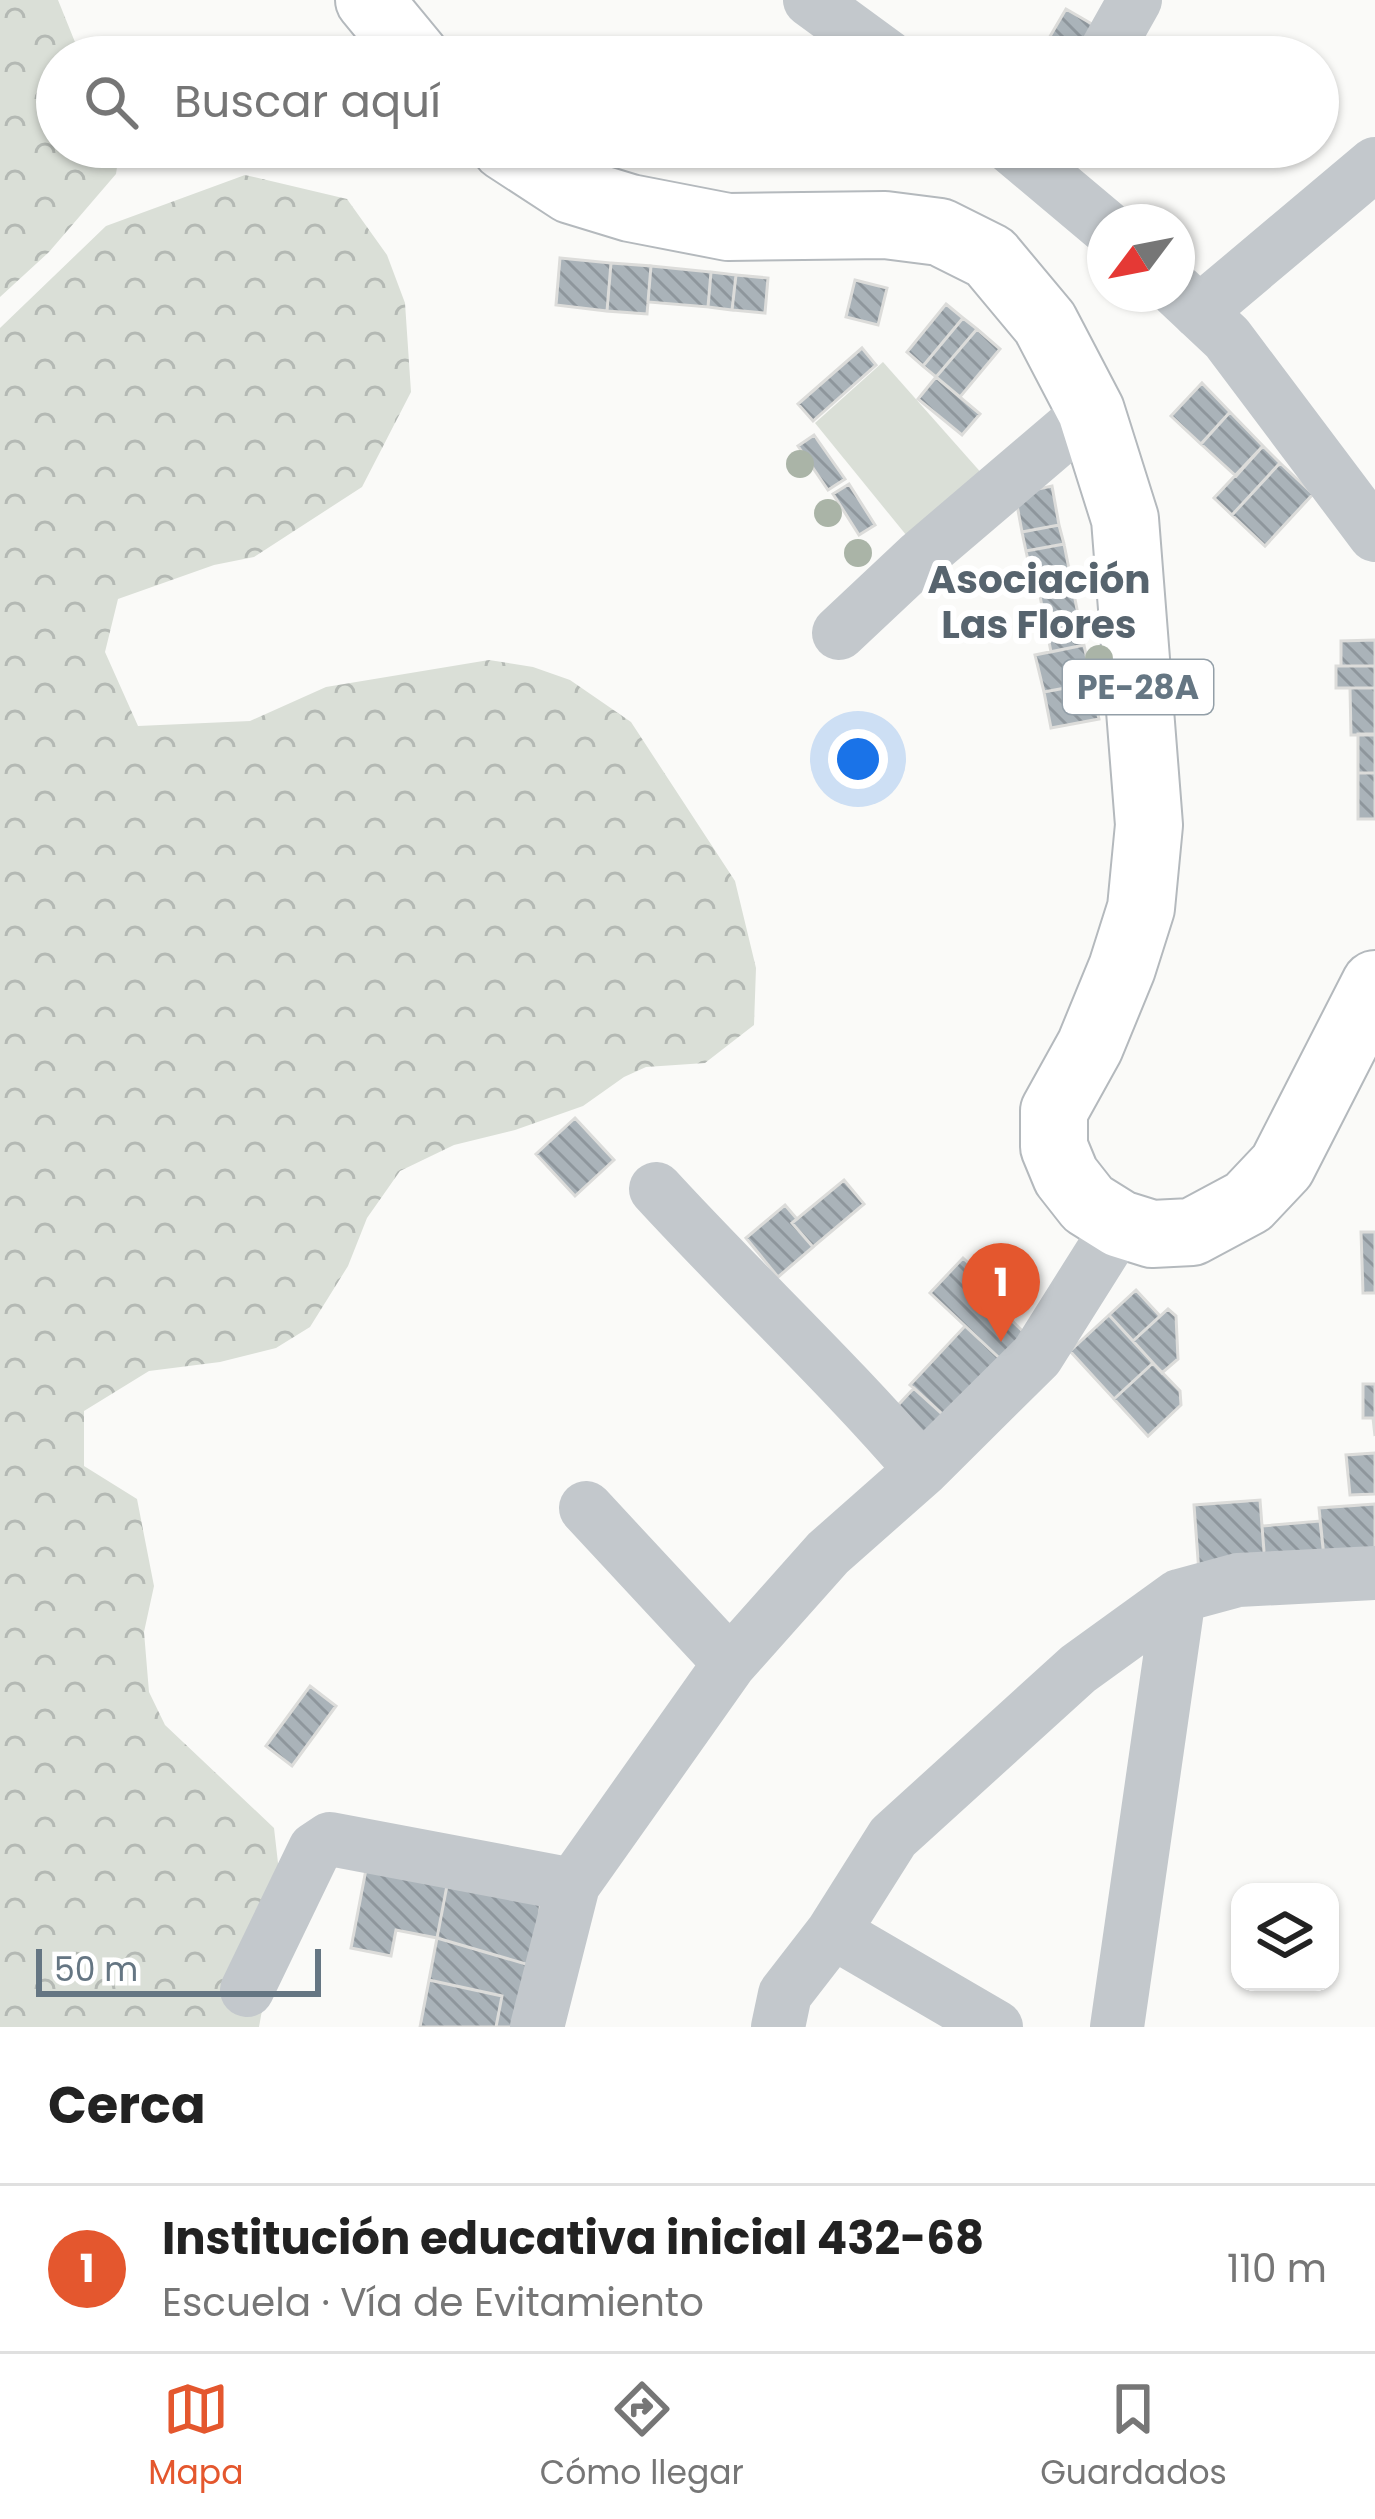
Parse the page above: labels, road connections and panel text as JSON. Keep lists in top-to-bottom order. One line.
{"streets":{"highway":["PE-28A"]},"districts":["Asociación Las Flores"],"scale_bar":"50 m","north":"bottom left","page":{"search":"Buscar aquí","pins":"1","scale":"50 m","heading":"Cerca","list":[{"mark":"1","name":"Institución educativa inicial 432-68","note":"Escuela · Vía de Evitamiento","value":"110 m"}],"nav":["Mapa","Cómo llegar","Guardados"]}}
